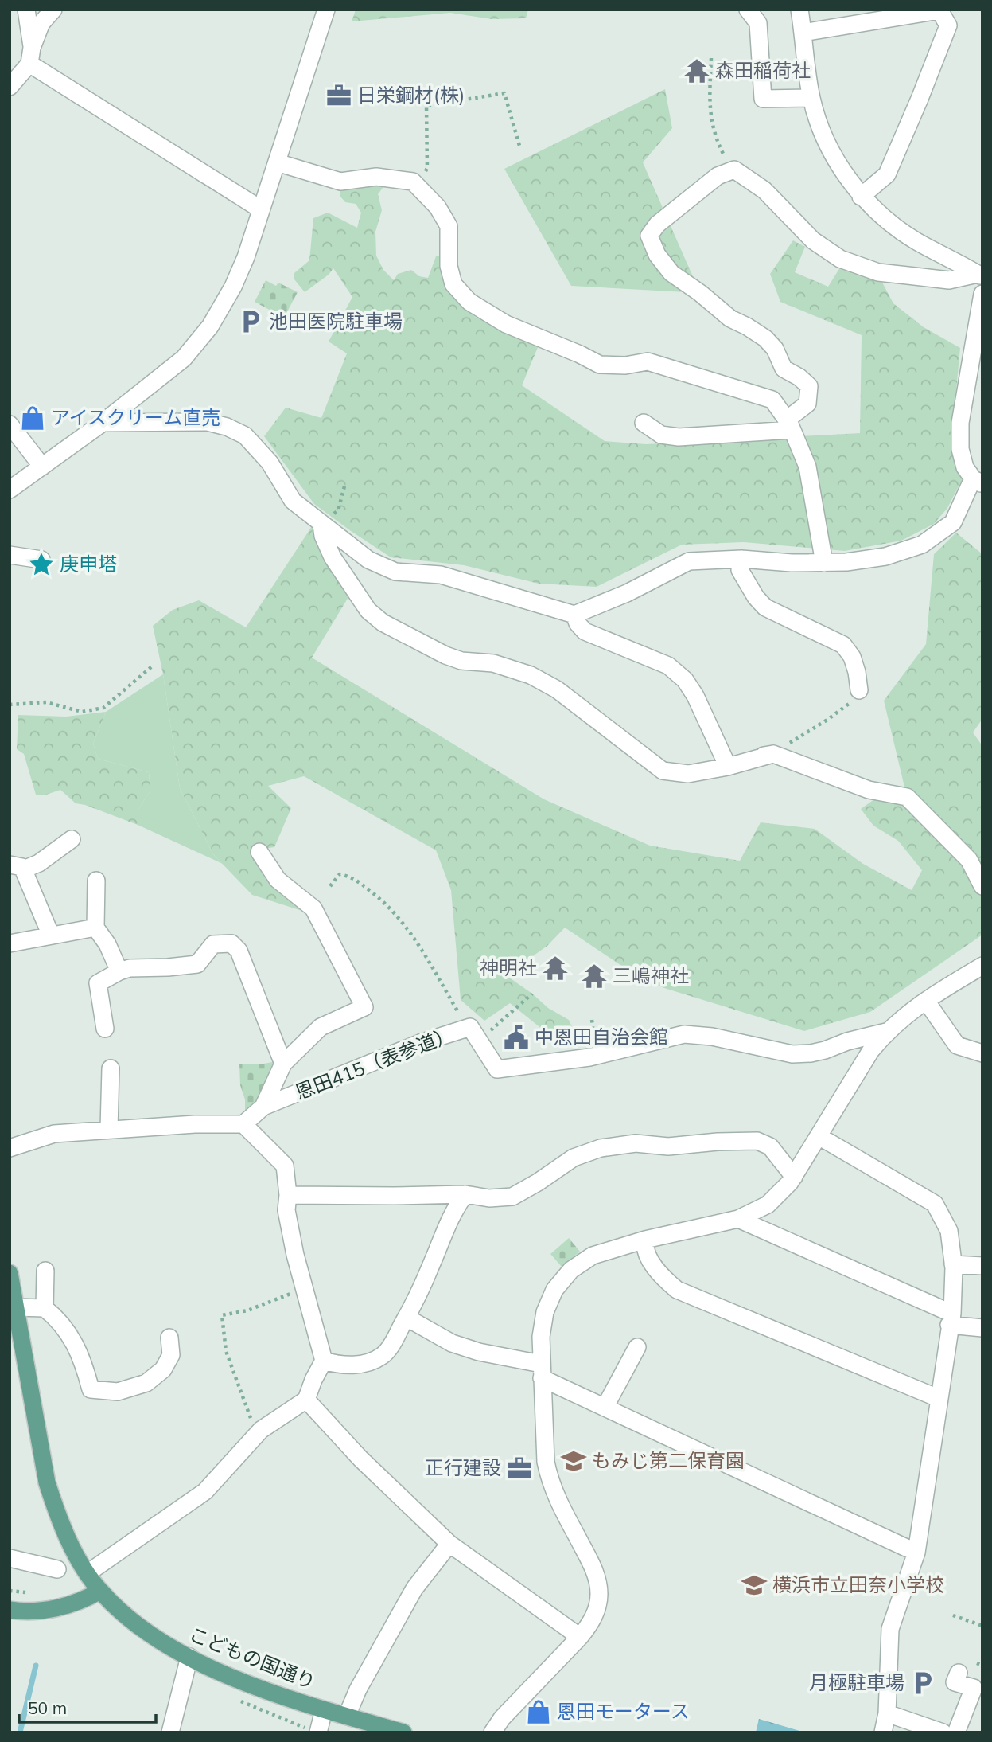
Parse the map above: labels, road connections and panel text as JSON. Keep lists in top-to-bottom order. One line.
{"streets":{"main road":["こどもの国通り"],"street":["恩田415（表参道）"]},"places":{"temple":["森田稲荷社","神明社","三嶋神社"],"office":["日栄鋼材(株)","正行建設"],"parking":["池田医院駐車場","月極駐車場"],"shop":["アイスクリーム直売","恩田モータース"],"place":["庚申塔"],"public building":["中恩田自治会館"],"school or university":["もみじ第二保育園","横浜市立田奈小学校"]},"scale_bar":"50 m"}
